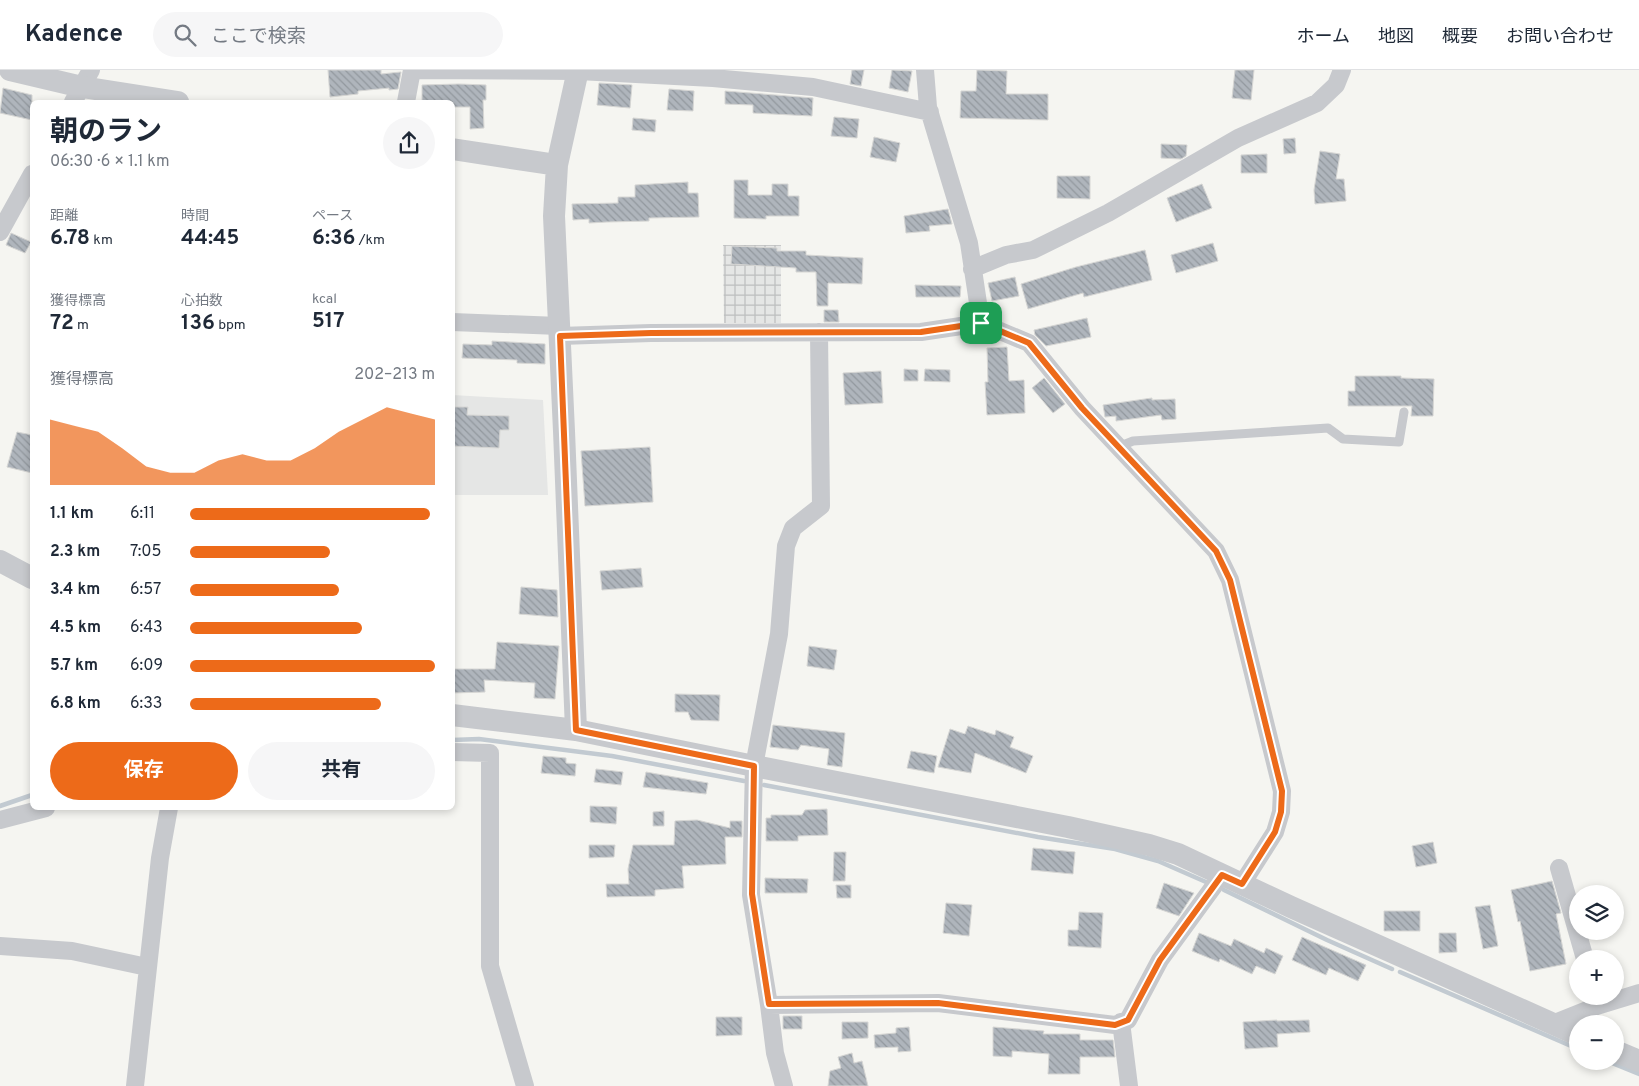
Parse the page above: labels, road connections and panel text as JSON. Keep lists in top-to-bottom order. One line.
{"page":{"header":"Kadence","search":"ここで検索","nav":["ホーム","地図","概要","お問い合わせ"],"heading":["朝のラン","06:30 · 6 × 1.1 km"],"stats":[["距離","6.78 km"],["時間","44:45"],["ペース","6:36 /km"],["獲得標高","72 m"],["心拍数","136 bpm"],["kcal","517"]],"chart":["獲得標高","202–213 m"],"list":[{"name":"1.1 km","note":"6:11"},{"name":"2.3 km","note":"7:05"},{"name":"3.4 km","note":"6:57"},{"name":"4.5 km","note":"6:43"},{"name":"5.7 km","note":"6:09"},{"name":"6.8 km","note":"6:33"}],"buttons":["保存","共有"],"map_buttons":["+","−"]}}
